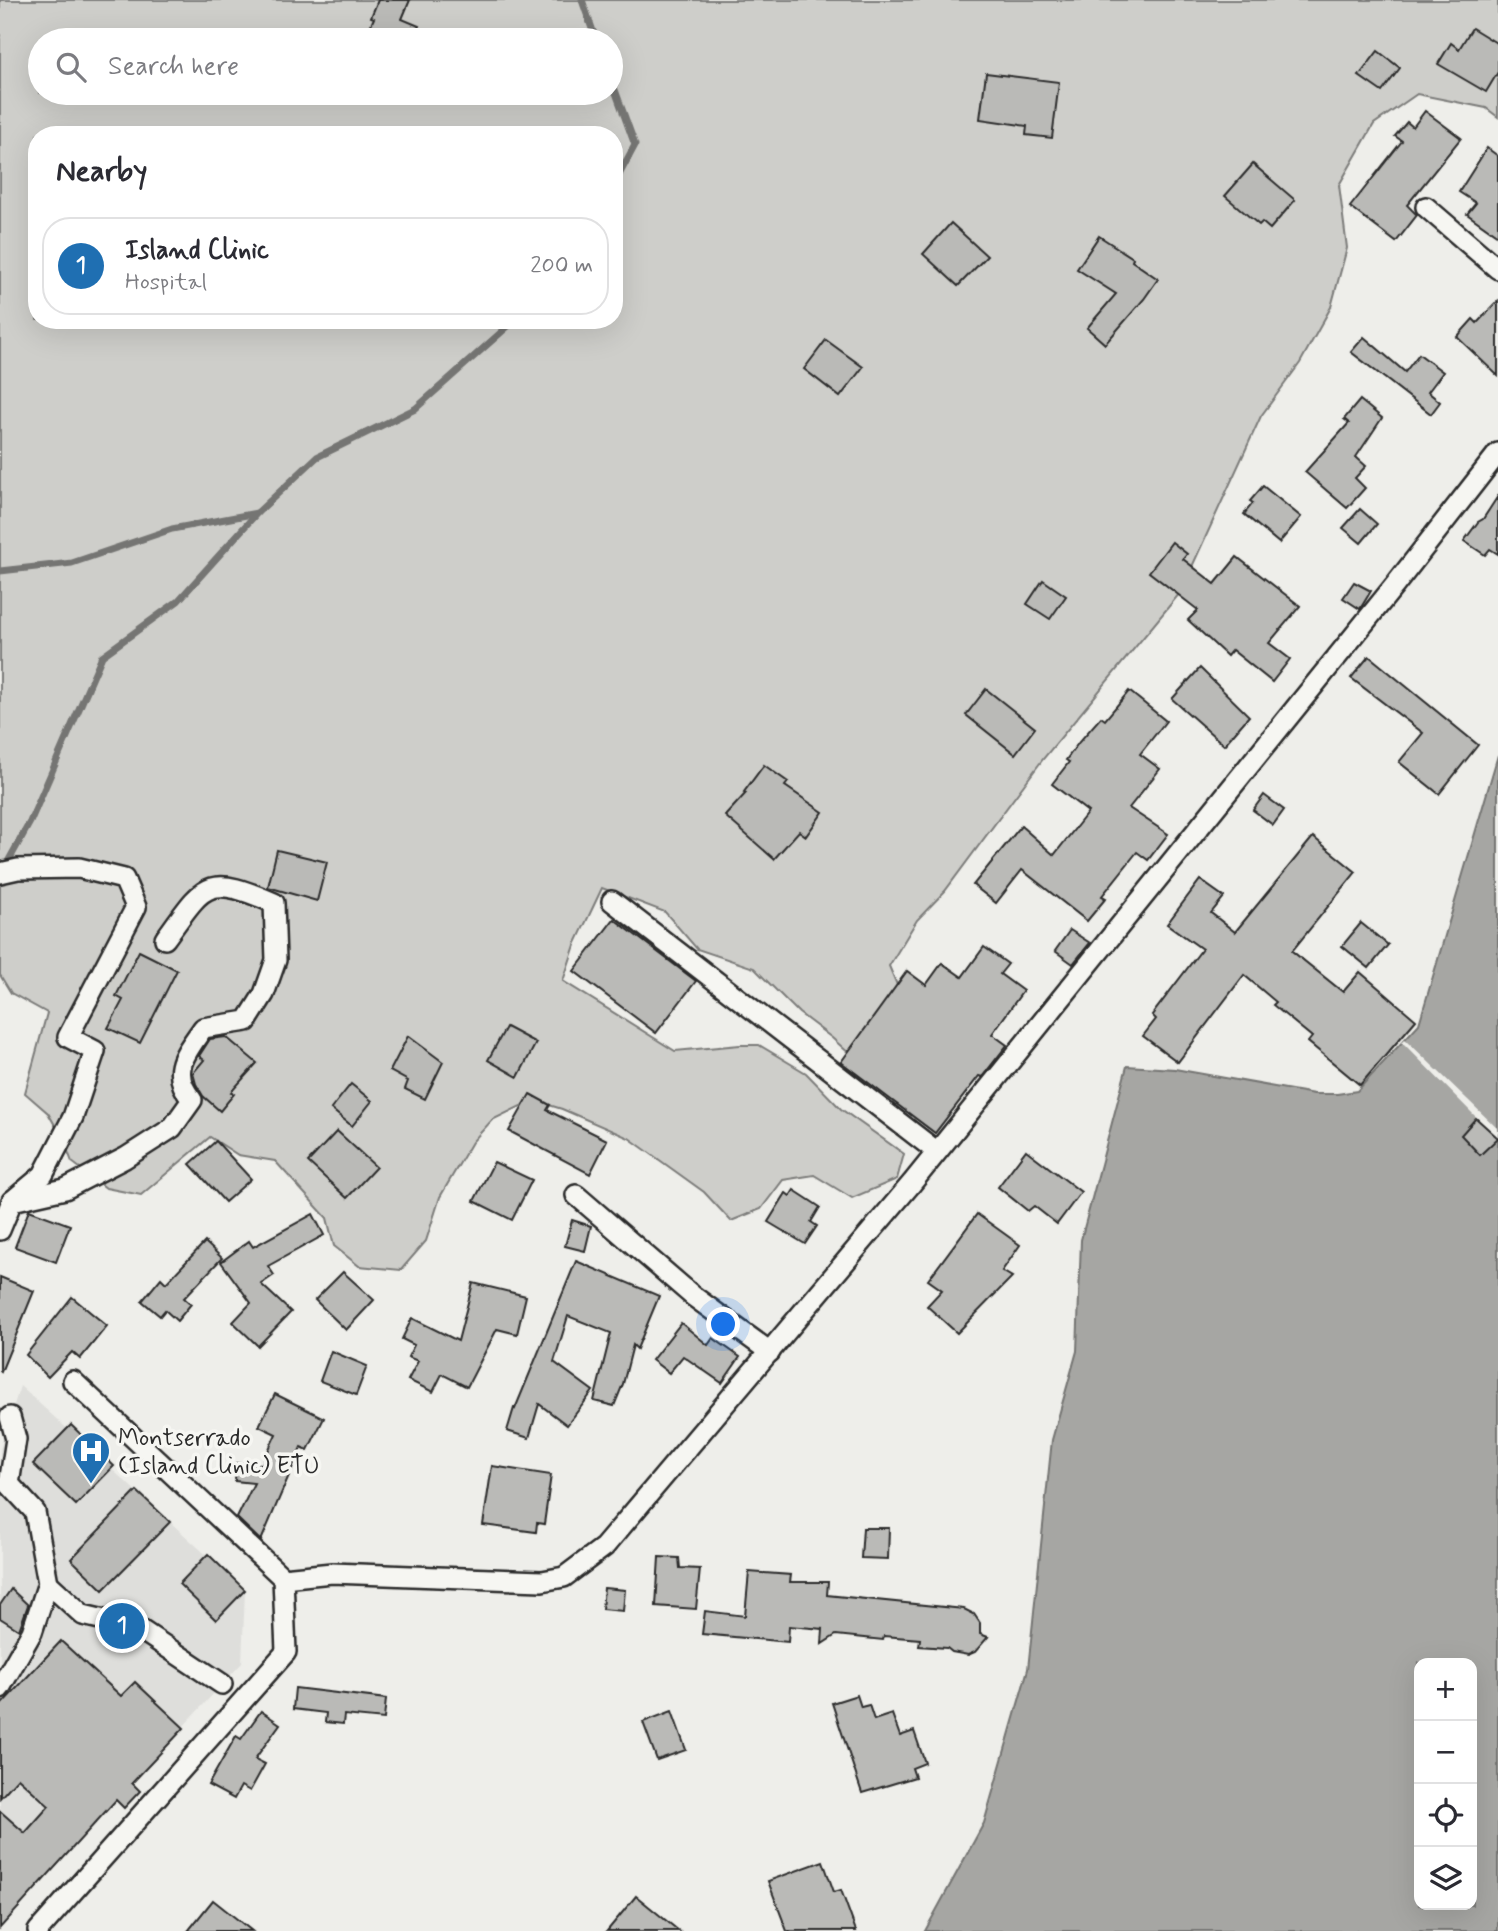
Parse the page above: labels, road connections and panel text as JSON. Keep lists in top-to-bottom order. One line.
{"places":{"hospital":["Montserrado (Island Clinic) ETU"]},"page":{"search":"Search here","heading":"Nearby","list":[{"mark":"1","name":"Island Clinic","note":"Hospital","value":"200 m"}],"pins":"1","map_buttons":["+","−"]}}
